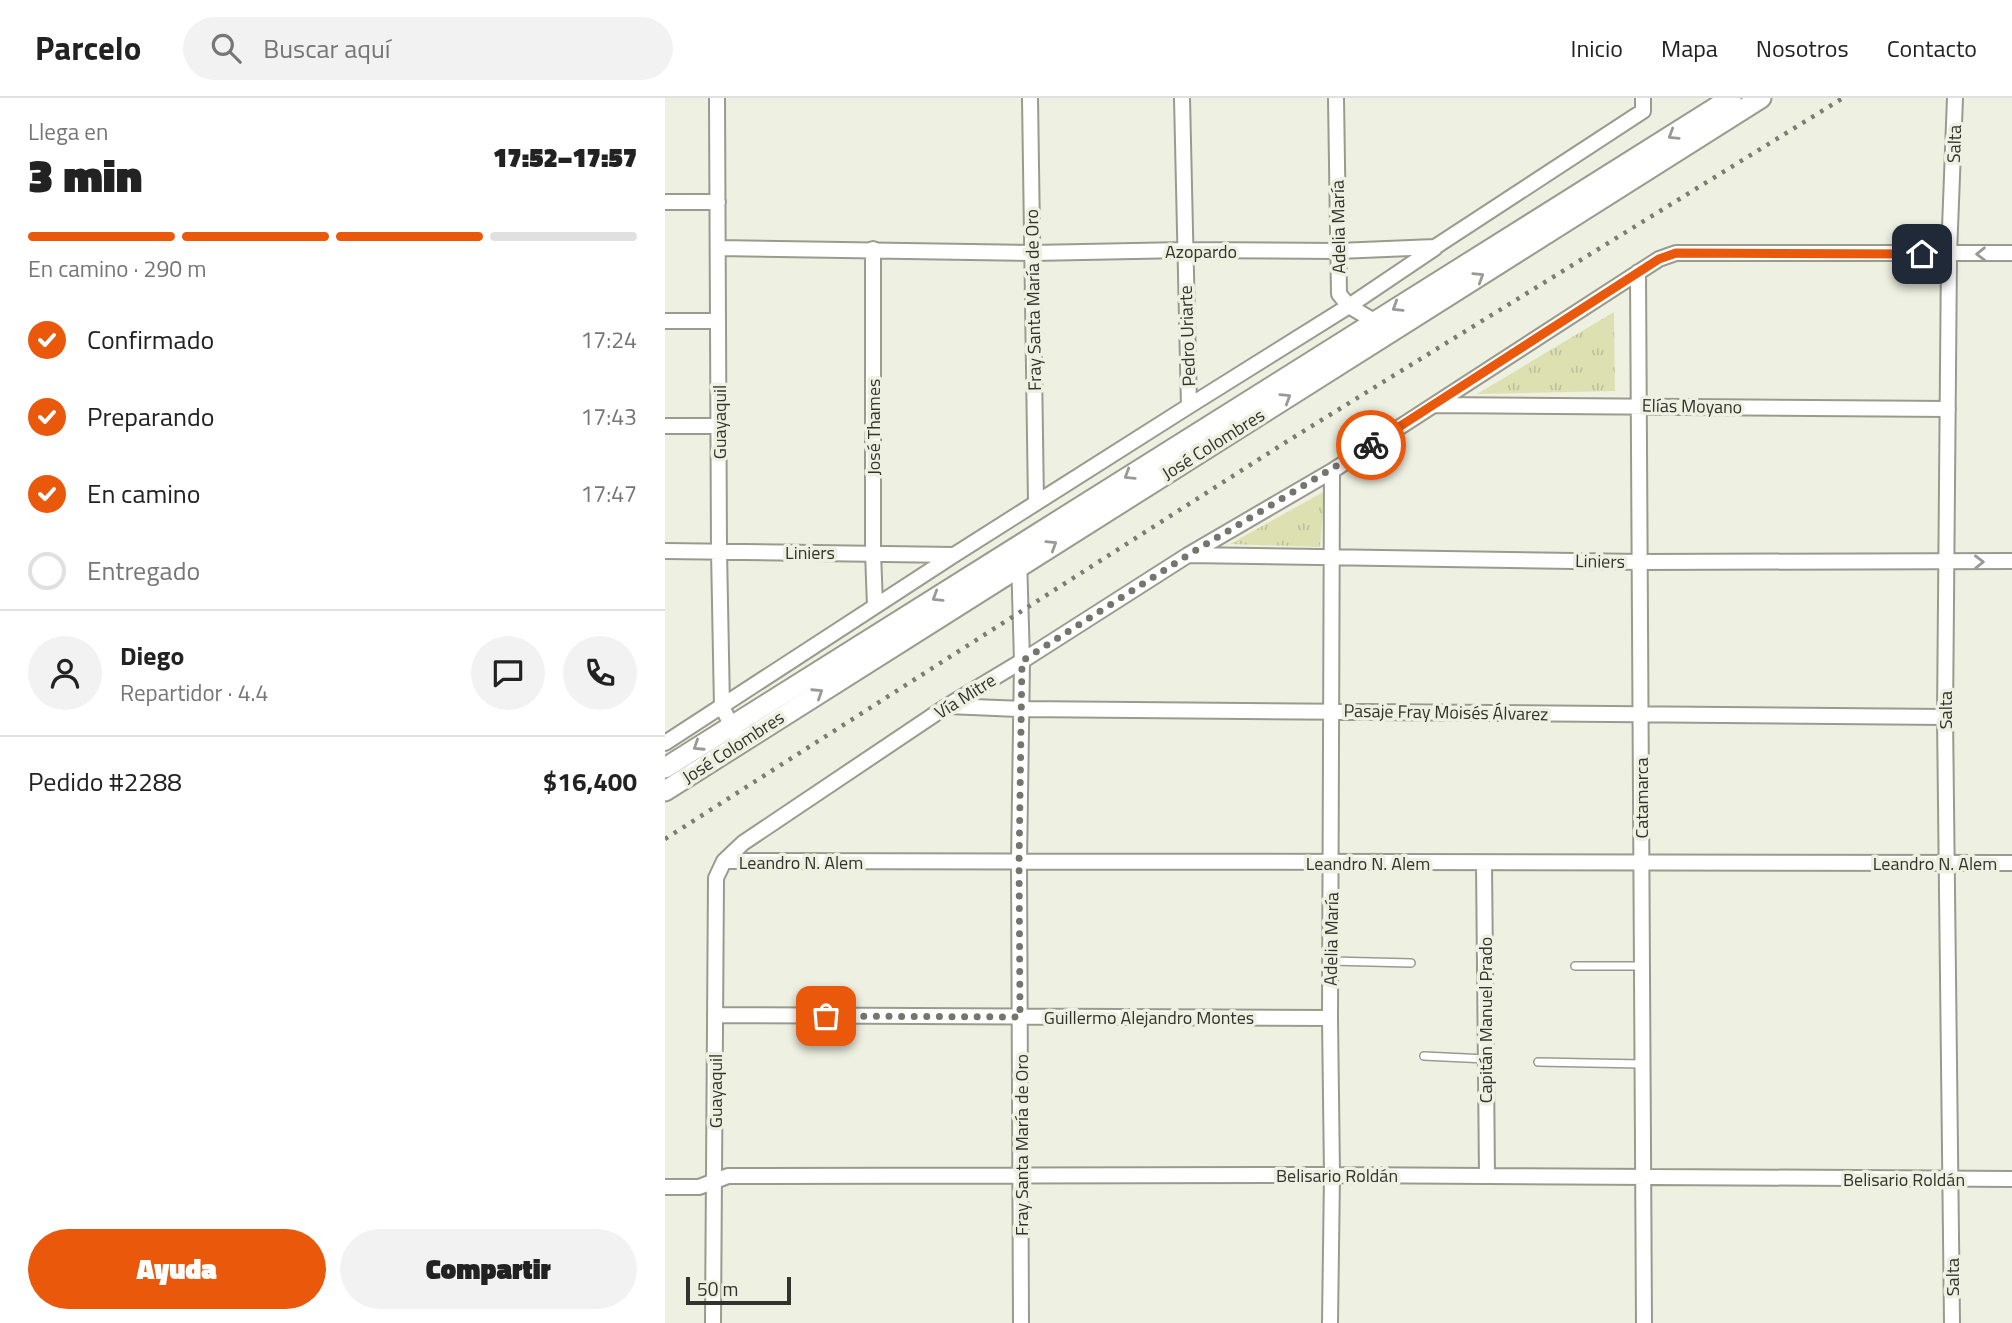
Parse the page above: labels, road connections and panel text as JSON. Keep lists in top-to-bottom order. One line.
{"streets":{"main road":["José Colombres"],"street":["Salta","Adelia María","Azopardo","Fray Santa María de Oro","Pedro Uriarte","Elías Moyano","Guayaquil","José Thames","Liniers","Vía Mitre","Pasaje Fray Moisés Álvarez","Catamarca","Leandro N. Alem","Guillermo Alejandro Montes","Capitán Manuel Prado","Belisario Roldán"]},"crossings":[["Salta","Elías Moyano"],["Salta","Liniers"],["Salta","Vía Mitre"],["Salta","Pasaje Fray Moisés Álvarez"],["Salta","Leandro N. Alem"],["Salta","Belisario Roldán"],["Adelia María","Azopardo"],["Adelia María","Liniers"],["Adelia María","Vía Mitre"],["Adelia María","Pasaje Fray Moisés Álvarez"],["Adelia María","Leandro N. Alem"],["Adelia María","Guillermo Alejandro Montes"],["Adelia María","Belisario Roldán"],["Azopardo","Fray Santa María de Oro"],["Azopardo","Pedro Uriarte"],["Azopardo","Guayaquil"],["Azopardo","José Thames"],["Fray Santa María de Oro","José Colombres"],["Fray Santa María de Oro","Vía Mitre"],["Fray Santa María de Oro","Pasaje Fray Moisés Álvarez"],["Fray Santa María de Oro","Leandro N. Alem"],["Fray Santa María de Oro","Guillermo Alejandro Montes"],["Fray Santa María de Oro","Belisario Roldán"],["Elías Moyano","Vía Mitre"],["Elías Moyano","Catamarca"],["Guayaquil","José Colombres"],["Guayaquil","Liniers"],["Guayaquil","Vía Mitre"],["Guayaquil","Leandro N. Alem"],["Guayaquil","Guillermo Alejandro Montes"],["Guayaquil","Belisario Roldán"],["José Thames","Liniers"],["Liniers","Vía Mitre"],["Liniers","Catamarca"],["Vía Mitre","Pasaje Fray Moisés Álvarez"],["Vía Mitre","Catamarca"],["Vía Mitre","Leandro N. Alem"],["Pasaje Fray Moisés Álvarez","Catamarca"],["Catamarca","Leandro N. Alem"],["Catamarca","Belisario Roldán"],["Leandro N. Alem","Capitán Manuel Prado"],["Capitán Manuel Prado","Belisario Roldán"]],"scale_bar":"50 m","page":{"header":"Parcelo","search":"Buscar aquí","nav":["Inicio","Mapa","Nosotros","Contacto"],"heading":["3 min","Llega en","17:52–17:57"],"panel":["Diego","Repartidor · 4.4","Pedido #2288","$16,400"],"bar":"En camino · 290 m","list":[["Confirmado","17:24"],["Preparando","17:43"],["En camino","17:47"],"Entregado"],"buttons":["Ayuda","Compartir"],"scale":"50 m"}}
